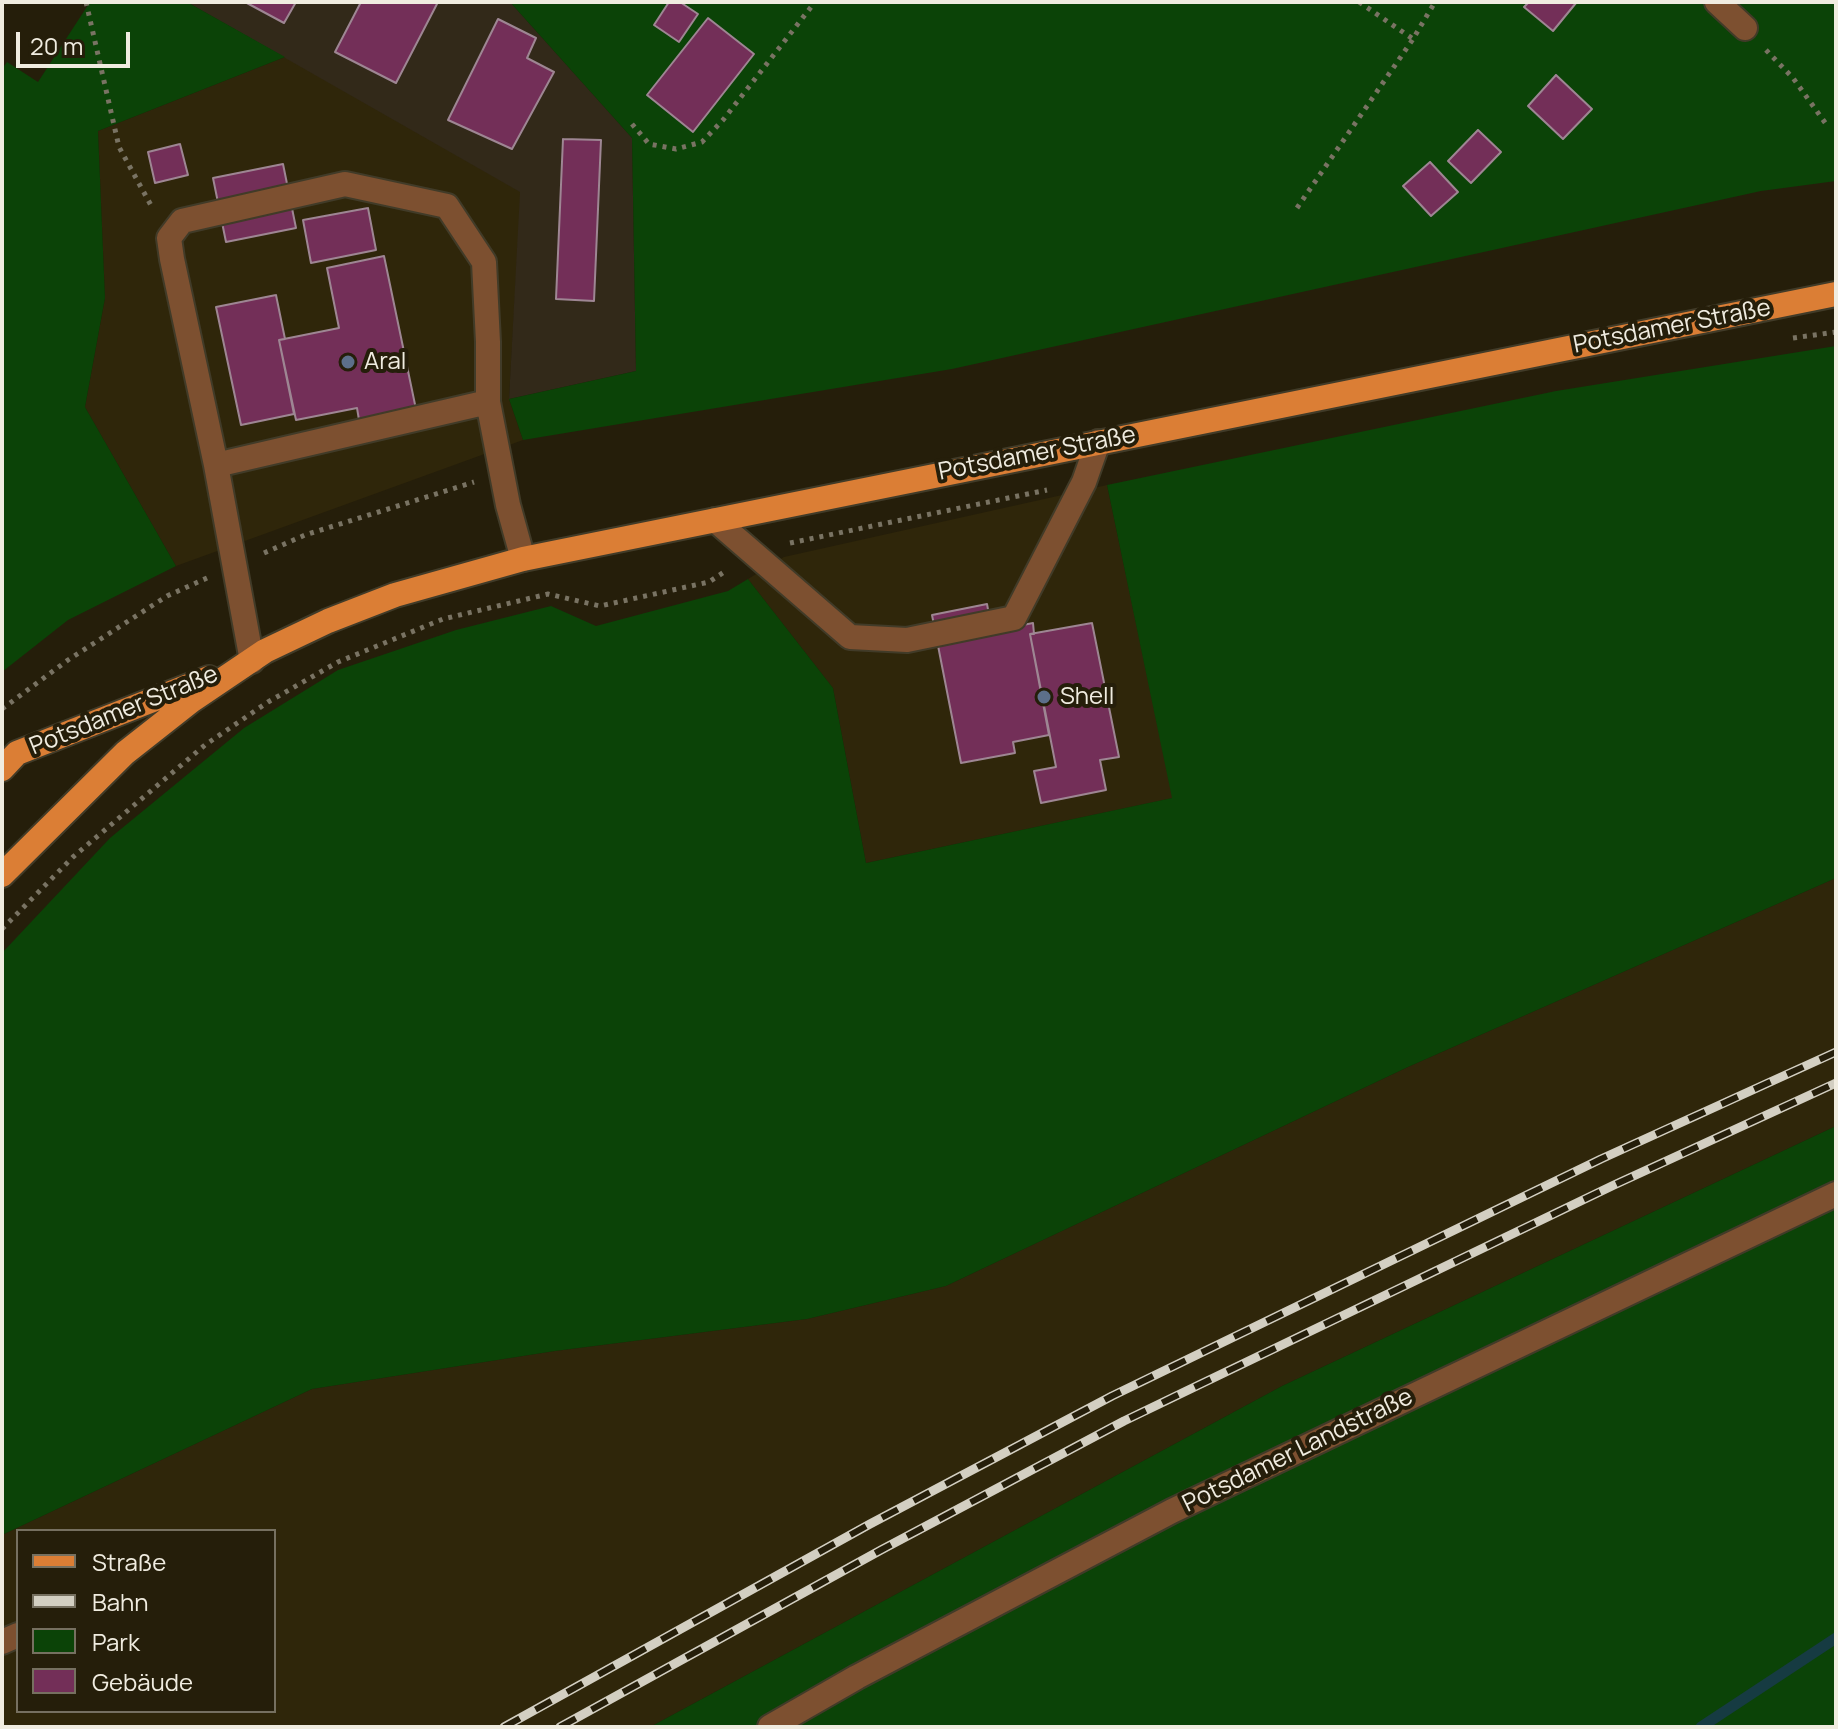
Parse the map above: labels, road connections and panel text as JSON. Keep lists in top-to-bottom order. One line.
{"streets":{"main road":["Potsdamer Straße"],"street":["Potsdamer Landstraße"]},"places":["Aral","Shell"],"legend":["Straße","Bahn","Park","Gebäude"],"scale_bar":"20 m"}
